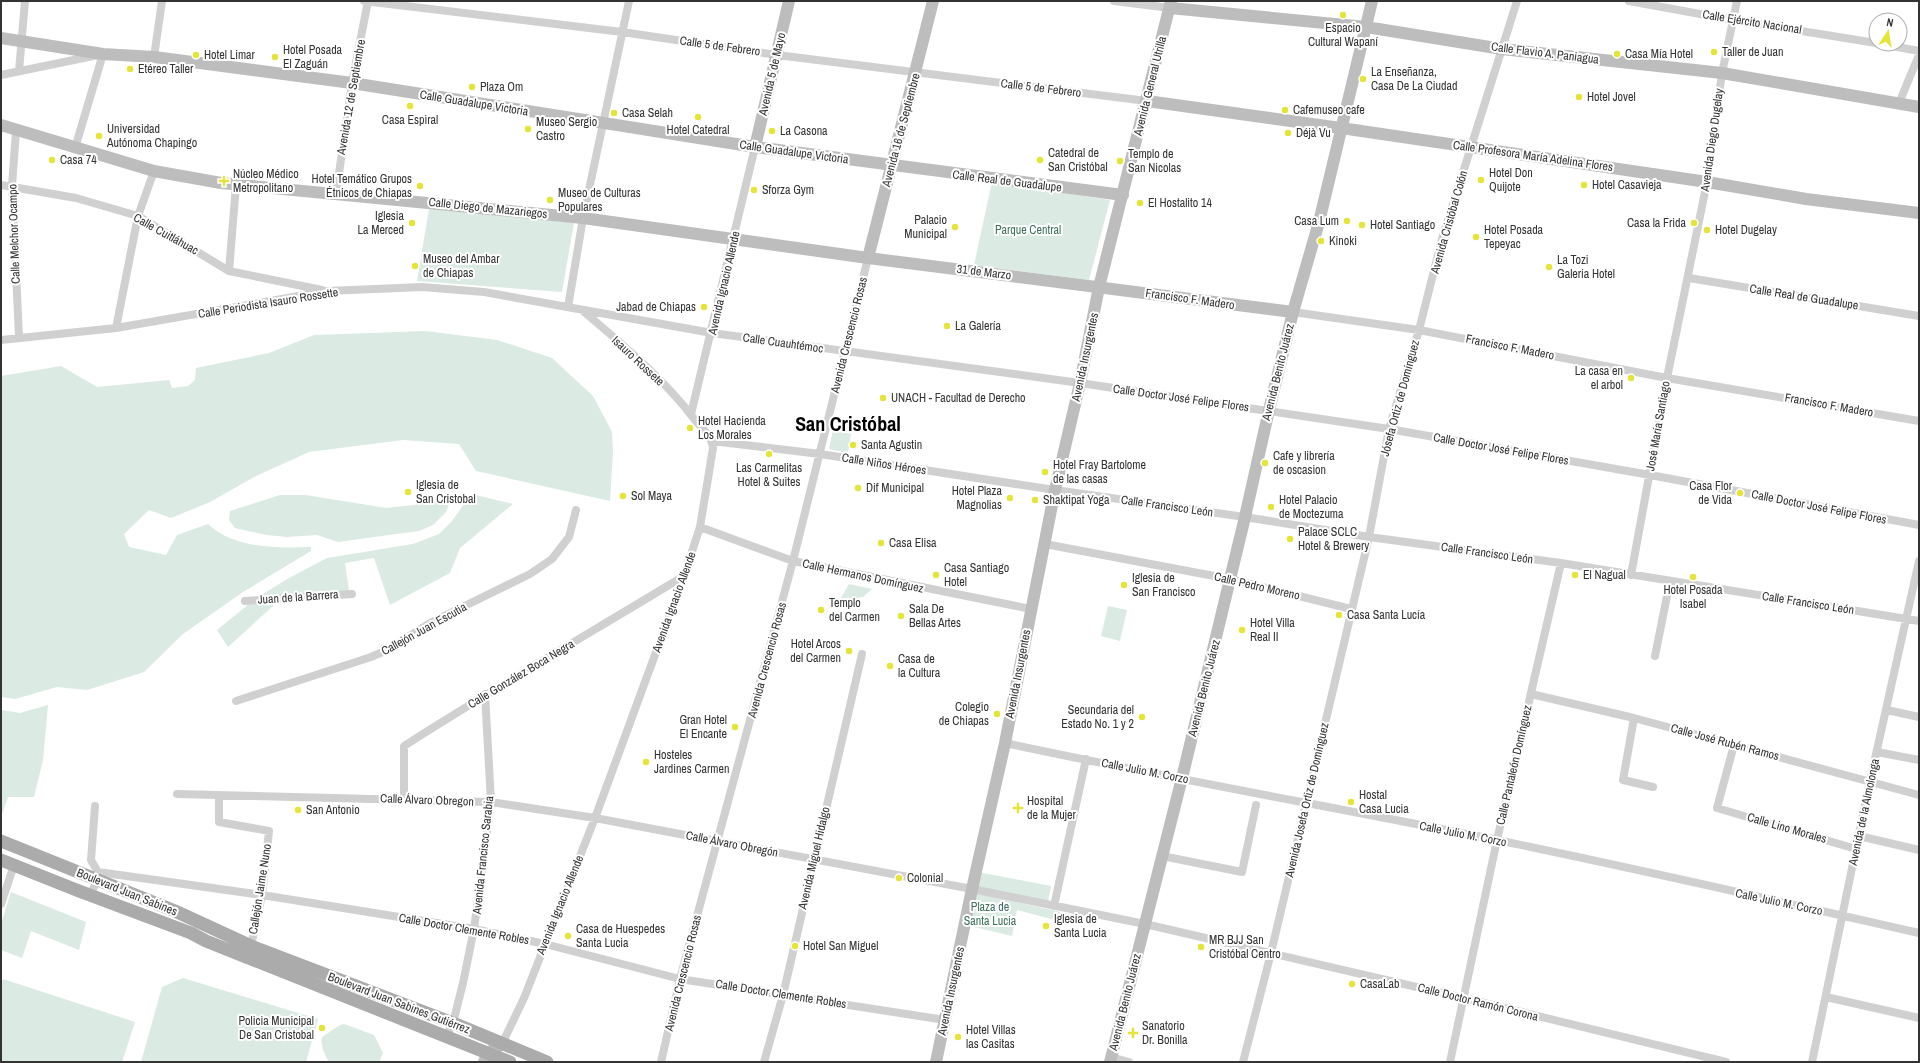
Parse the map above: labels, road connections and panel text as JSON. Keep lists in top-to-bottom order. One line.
{"streets":{"main road":["Boulevard Juan Sabines","Boulevard Juan Sabines Gutiérrez"],"street":["Calle Ejército Nacional","Calle 5 de Febrero","Calle Flavio A. Paniagua","Avenida 5 de Mayo","Avenida General Utrilla","Avenida 12 de Septiembre","Calle Guadalupe Victoria","Avenida 16 de Septiembre","Avenida Diego Dugelay","Calle Profesora María Adelina Flores","Calle Real de Guadalupe","Calle Diego de Mazariegos","Avenida Cristóbal Colón","Calle Melchor Ocampo","Calle Cuitláhuac","31 de Marzo","Avenida Ignacio Allende","Francisco F. Madero","Calle Periodista Isauro Rossette","Avenida Crescencio Rosas","Calle Cuauhtémoc","Avenida Insurgentes","Isauro Rossete","Avenida Benito Juárez","Calle Doctor José Felipe Flores","Jósefa Ortiz de Domínguez","José María Santiago","Calle Niños Héroes","Calle Francisco León","Calle Hermanos Domínguez","Calle Pedro Moreno","Juan de la Barrera","Callejón Juan Escutia","Calle González Boca Negra","Calle José Rubén Ramos","Calle Pantaleón Domínguez","Calle Julio M. Corzo","Calle Álvaro Obregon","Avenida Josefa Ortiz de Domínguez","Avenida de la Almolonga","Calle Lino Morales","Calle Álvaro Obregón","Avenida Francisco Sarabia","Avenida Miguel Hidalgo","Callejón Jaime Nuno","Calle Doctor Clemente Robles","Calle Doctor Ramón Corona"]},"crossings":[["Calle Ejército Nacional","Avenida Diego Dugelay"],["Calle 5 de Febrero","Avenida 5 de Mayo"],["Calle 5 de Febrero","Avenida General Utrilla"],["Calle 5 de Febrero","Avenida 12 de Septiembre"],["Calle 5 de Febrero","Avenida 16 de Septiembre"],["Calle 5 de Febrero","Calle Profesora María Adelina Flores"],["Calle Flavio A. Paniagua","Avenida General Utrilla"],["Calle Flavio A. Paniagua","Avenida Diego Dugelay"],["Calle Flavio A. Paniagua","Avenida Cristóbal Colón"],["Calle Flavio A. Paniagua","Avenida Benito Juárez"],["Avenida 5 de Mayo","Calle Guadalupe Victoria"],["Avenida 5 de Mayo","Avenida Ignacio Allende"],["Avenida General Utrilla","Calle Profesora María Adelina Flores"],["Avenida General Utrilla","Calle Real de Guadalupe"],["Avenida General Utrilla","31 de Marzo"],["Avenida General Utrilla","Francisco F. Madero"],["Avenida General Utrilla","Avenida Insurgentes"],["Avenida 12 de Septiembre","Calle Guadalupe Victoria"],["Avenida 12 de Septiembre","Calle Diego de Mazariegos"],["Calle Guadalupe Victoria","Avenida 16 de Septiembre"],["Calle Guadalupe Victoria","Calle Real de Guadalupe"],["Calle Guadalupe Victoria","Avenida Ignacio Allende"],["Avenida 16 de Septiembre","Calle Real de Guadalupe"],["Avenida 16 de Septiembre","Calle Diego de Mazariegos"],["Avenida 16 de Septiembre","31 de Marzo"],["Avenida 16 de Septiembre","Avenida Crescencio Rosas"],["Avenida Diego Dugelay","Calle Profesora María Adelina Flores"],["Avenida Diego Dugelay","Calle Real de Guadalupe"],["Avenida Diego Dugelay","José María Santiago"],["Calle Profesora María Adelina Flores","Avenida Cristóbal Colón"],["Calle Profesora María Adelina Flores","Avenida Benito Juárez"],["Calle Real de Guadalupe","José María Santiago"],["Calle Diego de Mazariegos","Calle Melchor Ocampo"],["Calle Diego de Mazariegos","31 de Marzo"],["Calle Diego de Mazariegos","Avenida Ignacio Allende"],["Calle Diego de Mazariegos","Avenida Crescencio Rosas"],["Avenida Cristóbal Colón","Francisco F. Madero"],["Avenida Cristóbal Colón","Jósefa Ortiz de Domínguez"],["Calle Melchor Ocampo","Calle Cuitláhuac"],["Calle Melchor Ocampo","Calle Periodista Isauro Rossette"],["Calle Cuitláhuac","Calle Periodista Isauro Rossette"],["31 de Marzo","Francisco F. Madero"],["31 de Marzo","Avenida Crescencio Rosas"],["31 de Marzo","Avenida Insurgentes"],["Avenida Ignacio Allende","Calle Cuauhtémoc"],["Avenida Ignacio Allende","Isauro Rossete"],["Avenida Ignacio Allende","Calle Niños Héroes"],["Avenida Ignacio Allende","Calle Hermanos Domínguez"],["Avenida Ignacio Allende","Calle González Boca Negra"],["Avenida Ignacio Allende","Calle Álvaro Obregón"],["Avenida Ignacio Allende","Calle Doctor Clemente Robles"],["Avenida Ignacio Allende","Boulevard Juan Sabines Gutiérrez"],["Francisco F. Madero","Avenida Insurgentes"],["Francisco F. Madero","Avenida Benito Juárez"],["Francisco F. Madero","Jósefa Ortiz de Domínguez"],["Francisco F. Madero","José María Santiago"],["Calle Periodista Isauro Rossette","Calle Cuauhtémoc"],["Calle Periodista Isauro Rossette","Isauro Rossete"],["Avenida Crescencio Rosas","Calle Cuauhtémoc"],["Avenida Crescencio Rosas","Calle Niños Héroes"],["Avenida Crescencio Rosas","Calle Hermanos Domínguez"],["Avenida Crescencio Rosas","Calle Álvaro Obregón"],["Avenida Crescencio Rosas","Calle Doctor Clemente Robles"],["Calle Cuauhtémoc","Avenida Insurgentes"],["Calle Cuauhtémoc","Isauro Rossete"],["Calle Cuauhtémoc","Calle Doctor José Felipe Flores"],["Avenida Insurgentes","Calle Doctor José Felipe Flores"],["Avenida Insurgentes","Calle Niños Héroes"],["Avenida Insurgentes","Calle Francisco León"],["Avenida Insurgentes","Calle Hermanos Domínguez"],["Avenida Insurgentes","Calle Pedro Moreno"],["Avenida Insurgentes","Calle Julio M. Corzo"],["Avenida Insurgentes","Calle Álvaro Obregón"],["Avenida Insurgentes","Calle Doctor Clemente Robles"],["Avenida Insurgentes","Calle Doctor Ramón Corona"],["Avenida Benito Juárez","Calle Doctor José Felipe Flores"],["Avenida Benito Juárez","Calle Francisco León"],["Avenida Benito Juárez","Calle Pedro Moreno"],["Avenida Benito Juárez","Calle Julio M. Corzo"],["Avenida Benito Juárez","Calle Doctor Ramón Corona"],["Calle Doctor José Felipe Flores","Jósefa Ortiz de Domínguez"],["Calle Doctor José Felipe Flores","José María Santiago"],["Jósefa Ortiz de Domínguez","Calle Francisco León"],["Jósefa Ortiz de Domínguez","Avenida Josefa Ortiz de Domínguez"],["José María Santiago","Calle Francisco León"],["Calle Niños Héroes","Calle Francisco León"],["Calle Francisco León","Calle Pantaleón Domínguez"],["Calle Francisco León","Avenida Josefa Ortiz de Domínguez"],["Calle Francisco León","Avenida de la Almolonga"],["Calle Pedro Moreno","Avenida Josefa Ortiz de Domínguez"],["Calle González Boca Negra","Calle Álvaro Obregon"],["Calle González Boca Negra","Avenida Francisco Sarabia"],["Calle José Rubén Ramos","Calle Pantaleón Domínguez"],["Calle José Rubén Ramos","Avenida de la Almolonga"],["Calle José Rubén Ramos","Calle Lino Morales"],["Calle Pantaleón Domínguez","Calle Julio M. Corzo"],["Calle Pantaleón Domínguez","Calle Doctor Ramón Corona"],["Calle Julio M. Corzo","Avenida Josefa Ortiz de Domínguez"],["Calle Julio M. Corzo","Avenida de la Almolonga"],["Calle Álvaro Obregon","Calle Álvaro Obregón"],["Calle Álvaro Obregon","Avenida Francisco Sarabia"],["Calle Álvaro Obregon","Callejón Jaime Nuno"],["Avenida Josefa Ortiz de Domínguez","Calle Doctor Ramón Corona"],["Avenida de la Almolonga","Calle Lino Morales"],["Calle Álvaro Obregón","Avenida Francisco Sarabia"],["Calle Álvaro Obregón","Avenida Miguel Hidalgo"],["Calle Álvaro Obregón","Calle Doctor Ramón Corona"],["Avenida Francisco Sarabia","Calle Doctor Clemente Robles"],["Avenida Francisco Sarabia","Boulevard Juan Sabines Gutiérrez"],["Avenida Miguel Hidalgo","Calle Doctor Clemente Robles"],["Callejón Jaime Nuno","Boulevard Juan Sabines"],["Callejón Jaime Nuno","Calle Doctor Clemente Robles"],["Callejón Jaime Nuno","Boulevard Juan Sabines Gutiérrez"],["Boulevard Juan Sabines","Calle Doctor Clemente Robles"],["Boulevard Juan Sabines","Boulevard Juan Sabines Gutiérrez"]],"districts":["San Cristóbal"],"parks":["Parque Central","Plaza de Santa Lucia"],"places":{"other":["Espacio Cultural Wapaní","Taller de Juan","Casa Mía Hotel","Hotel Limar","Hotel Posada El Zaguán","Etéreo Taller","La Enseñanza, Casa De La Ciudad","Plaza Om","Hotel Jovel","Casa Espiral","Cafemuseo cafe","Casa Selah","Hotel Catedral","Museo Sergio Castro","La Casona","Déjà Vu","Universidad Autónoma Chapingo","Casa 74","Catedral de San Cristóbal","Templo de San Nicolas","Hotel Don Quijote","Hotel Casavieja","Hotel Temático Grupos Étnicos de Chiapas","Sforza Gym","Museo de Culturas Populares","El Hostalito 14","Casa Lum","Iglesia La Merced","Casa la Frida","Hotel Santiago","Palacio Municipal","Hotel Dugelay","Hotel Posada Tepeyac","Kinoki","Museo del Ambar de Chiapas","La Tozi Galeria Hotel","Jabad de Chiapas","La Galería","La casa en el arbol","UNACH - Facultad de Derecho","Hotel Hacienda Los Morales","Santa Agustin","Las Carmelitas Hotel & Suites","Cafe y librería de oscasion","Hotel Fray Bartolome de las casas","Dif Municipal","Iglesia de San Cristobal","Casa Flor de Vida","Sol Maya","Hotel Plaza Magnolias","Shaktipat Yoga","Hotel Palacio de Moctezuma","Palace SCLC Hotel & Brewery","Casa Elisa","Casa Santiago Hotel","El Nagual","Hotel Posada Isabel","Iglesia de San Francisco","Templo del Carmen","Casa Santa Lucía","Sala De Bellas Artes","Hotel Villa Real II","Hotel Arcos del Carmen","Casa de la Cultura","Colegio de Chiapas","Secundaria del Estado No. 1 y 2","Gran Hotel El Encante","Hosteles Jardines Carmen","Hostal Casa Lucia","San Antonio","Colonial","Iglesia de Santa Lucia","Casa de Huespedes Santa Lucia","Hotel San Miguel","MR BJJ San Cristóbal Centro","CasaLab","Policia Municipal De San Cristobal","Hotel Villas las Casitas"],"health":["Núcleo Médico Metropolitano","Hospital de la Mujer","Sanatorio Dr. Bonilla"]},"north":"top"}
